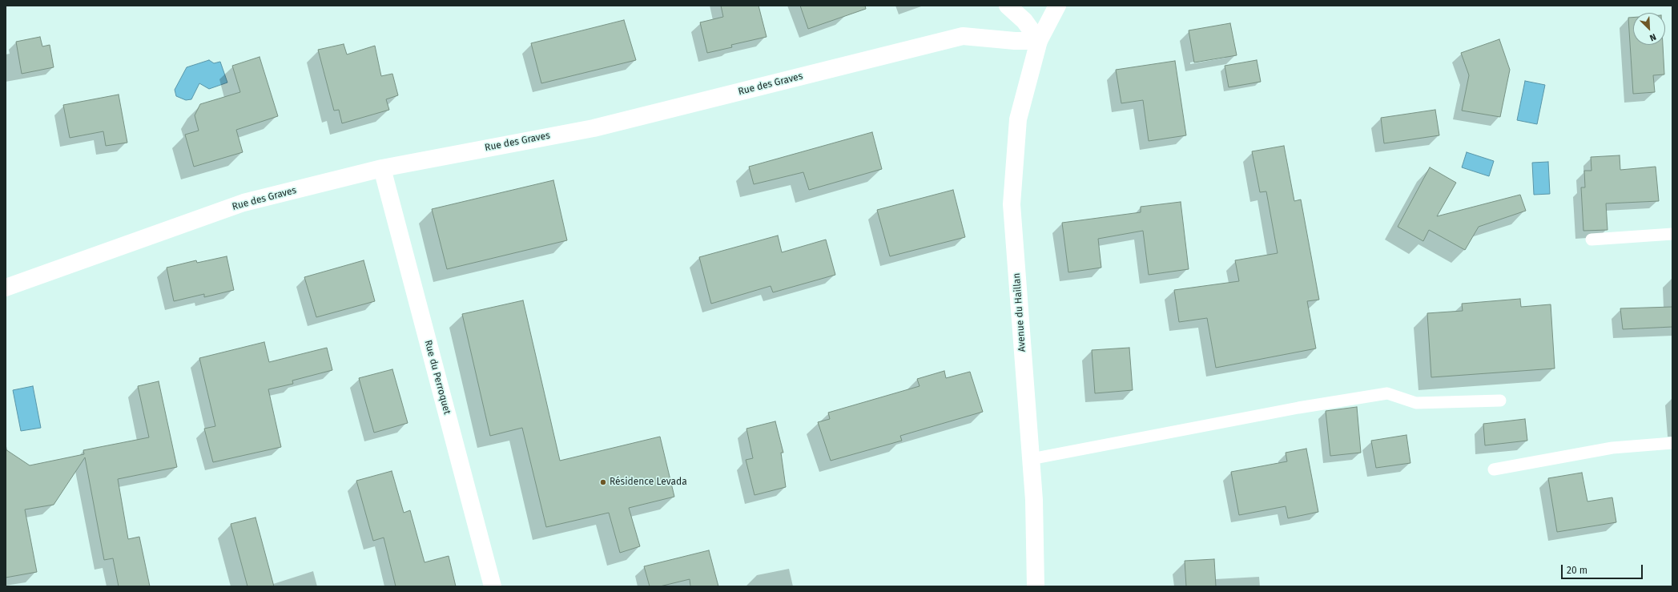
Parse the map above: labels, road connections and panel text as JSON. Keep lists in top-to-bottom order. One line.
{"streets":{"street":["Rue des Graves","Avenue du Haillan","Rue du Perroquet"]},"crossings":[["Rue des Graves","Avenue du Haillan"],["Rue des Graves","Rue du Perroquet"]],"places":["Résidence Levada"],"scale_bar":"20 m","north":"bottom right"}
